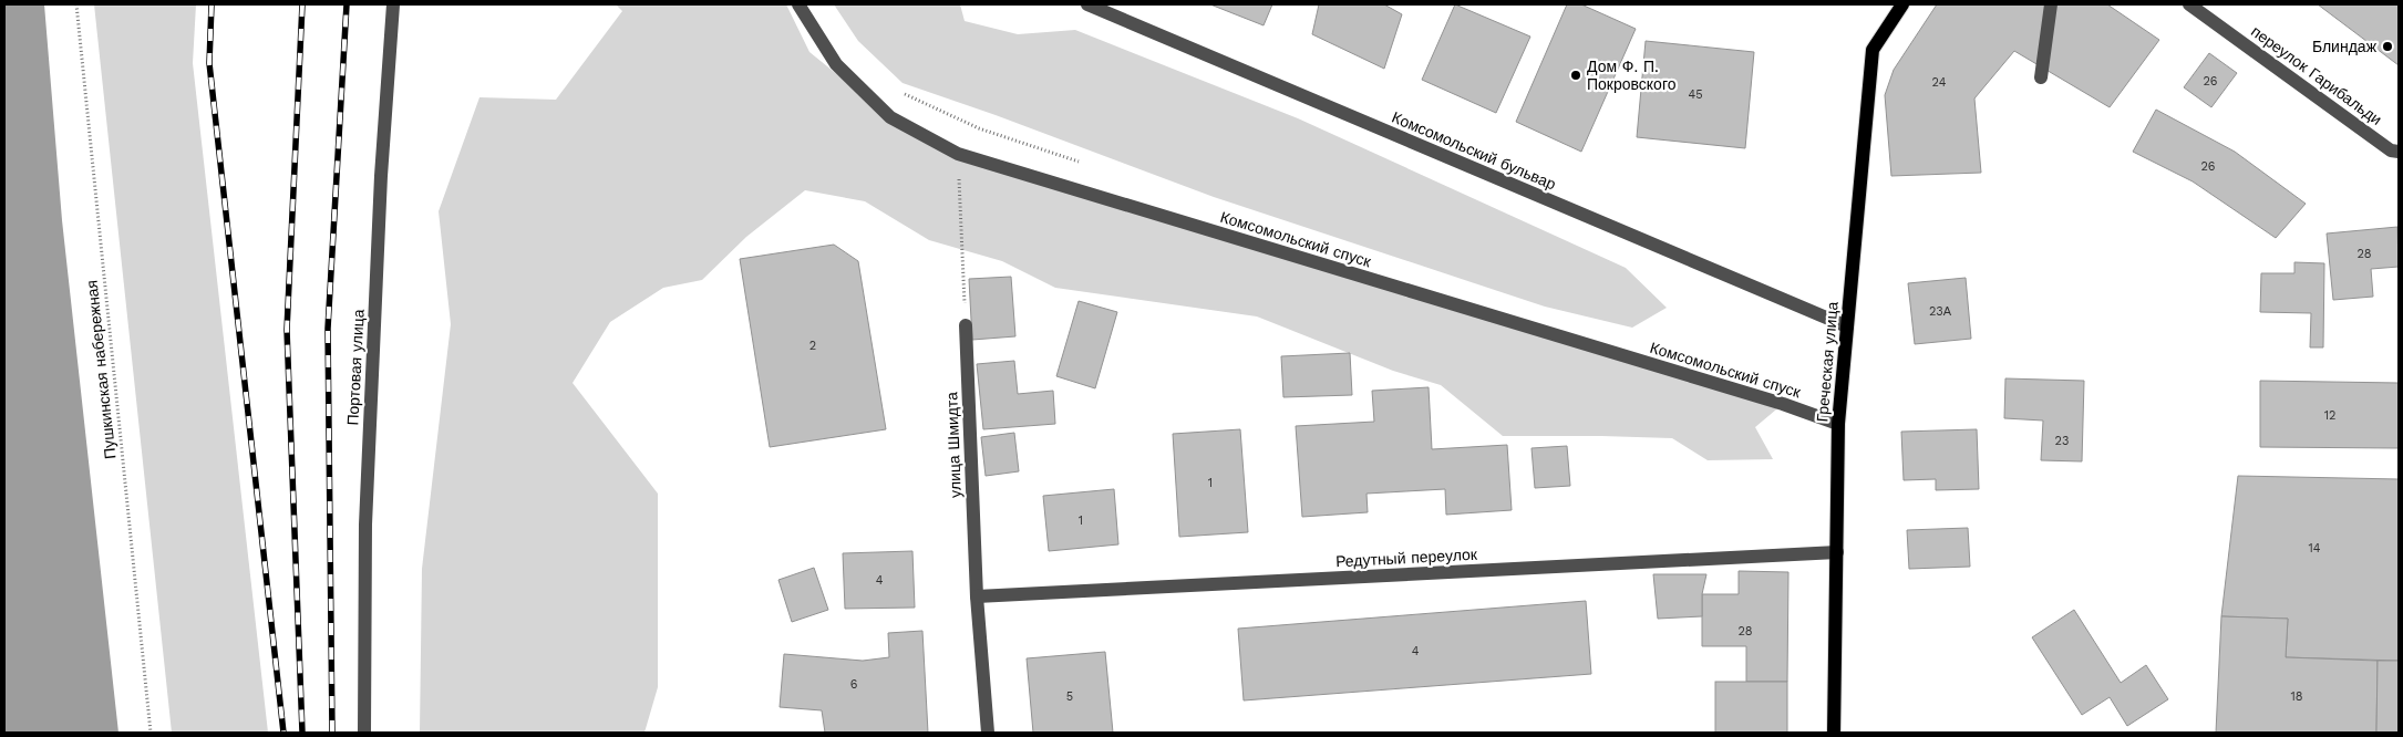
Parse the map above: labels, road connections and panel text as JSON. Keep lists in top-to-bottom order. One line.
{"streets":{"main road":["Греческая улица"],"street":["переулок Гарибальди","Комсомольский бульвар","Комсомольский спуск","Портовая улица","улица Шмидта","Редутный переулок"],"path":["Пушкинская набережная"]},"crossings":[["Комсомольский бульвар","Греческая улица"],["Комсомольский спуск","Греческая улица"],["Греческая улица","Редутный переулок"],["улица Шмидта","Редутный переулок"]],"places":["Блиндаж","Дом Ф. П. Покровского"],"house_numbers":["26","24","45","26","28","23А","2","12","23","1","1","14","4","28","4","6","5","18"]}
